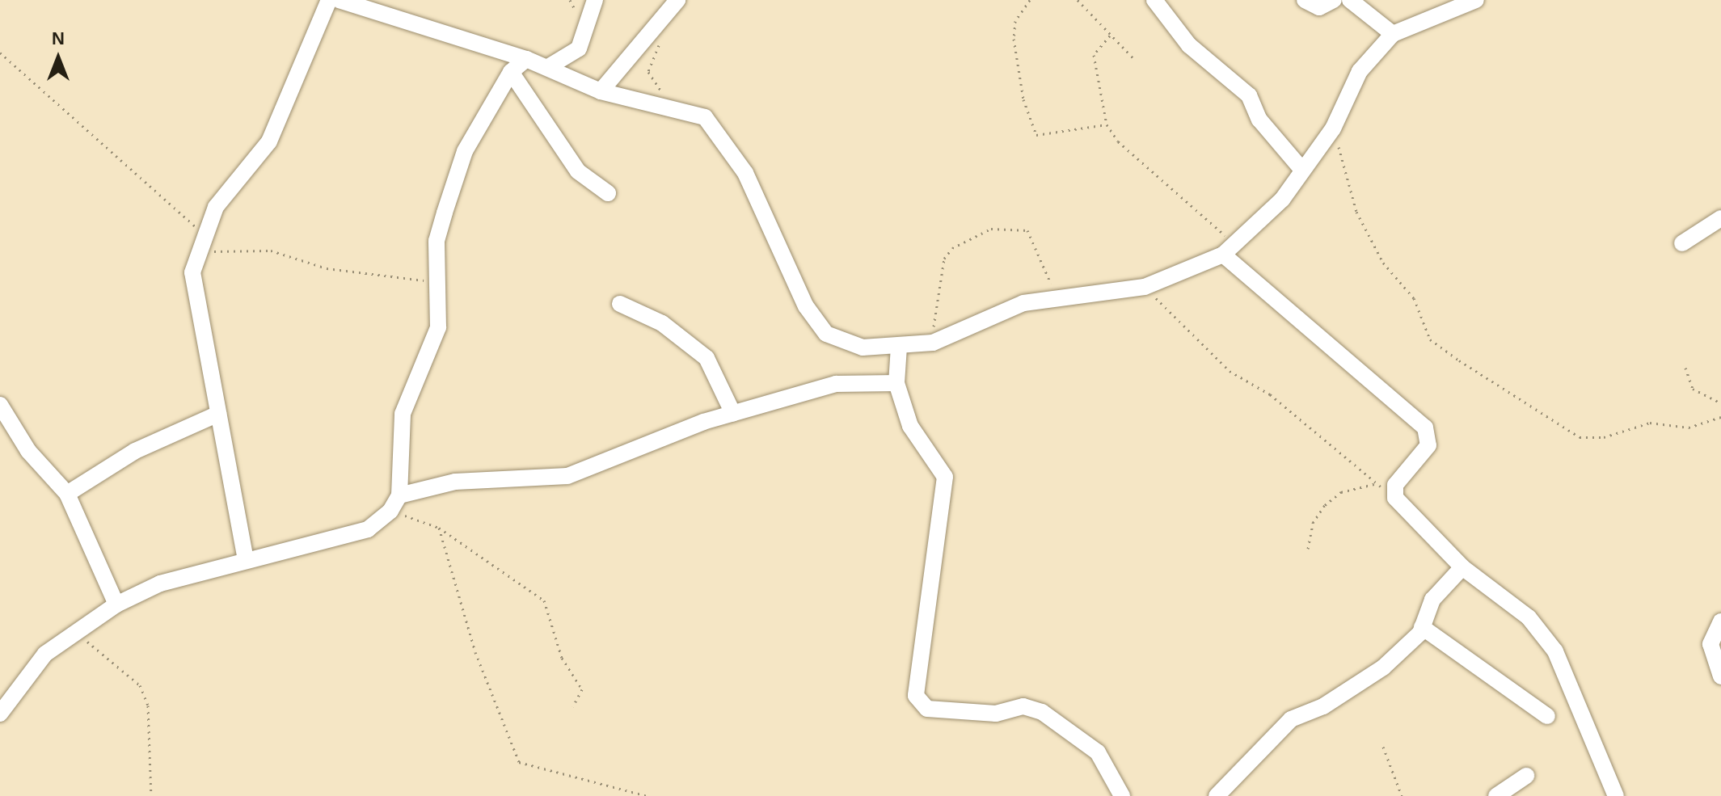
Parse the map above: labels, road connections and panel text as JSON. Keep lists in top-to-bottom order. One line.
{"north":"top"}
